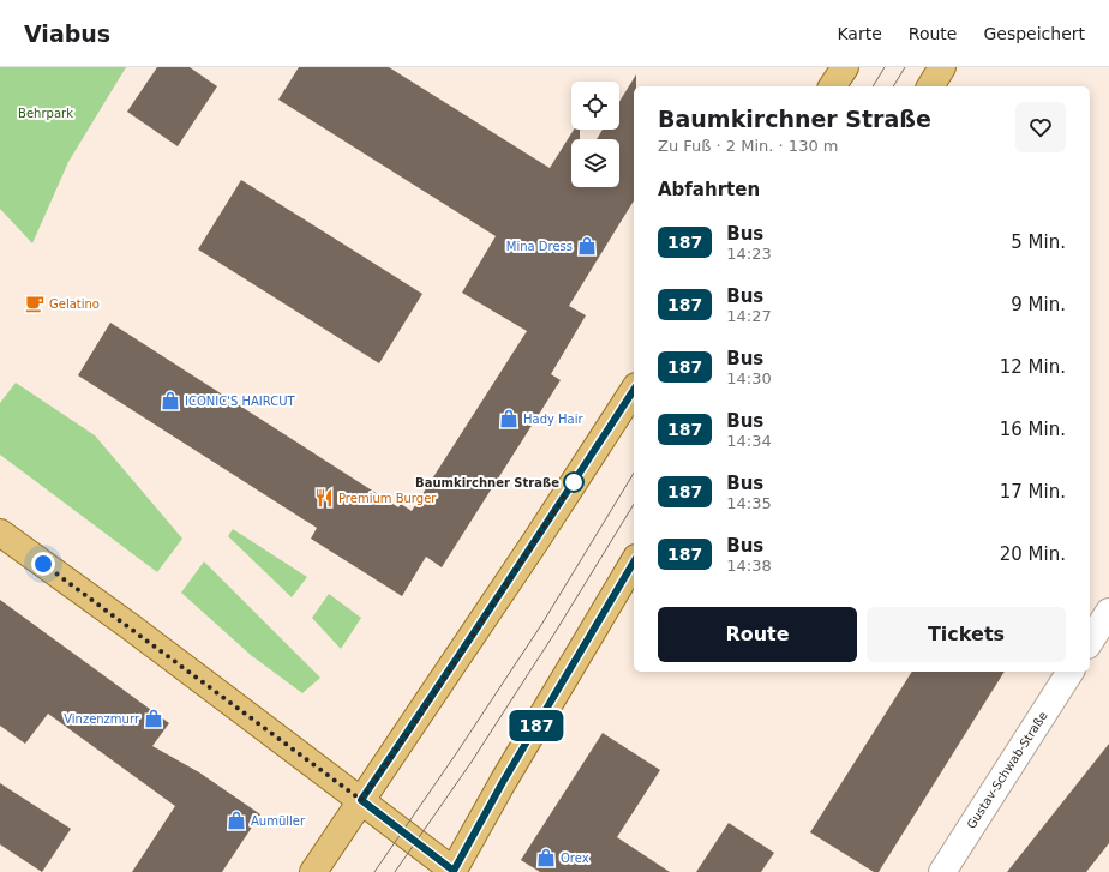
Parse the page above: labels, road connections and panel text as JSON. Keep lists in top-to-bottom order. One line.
{"streets":{"street":["Gustav-Schwab-Straße"]},"parks":["Behrpark"],"places":{"shop":["Mina Dress","ICONIC'S HAIRCUT","Hady Hair","Vinzenzmurr","Aumüller","Orex"],"cafe":["Gelatino"],"other":["Baumkirchner Straße"],"restaurant":["Premium Burger"]},"lines":["bus line 187"],"page":{"header":"Viabus","nav":["Karte","Route","Gespeichert"],"on_map":"187","heading":[["Baumkirchner Straße","Zu Fuß · 2 Min. · 130 m"],"Abfahrten"],"list":[{"mark":"187","name":"Bus","note":"14:23","value":"5 Min."},{"mark":"187","name":"Bus","note":"14:27","value":"9 Min."},{"mark":"187","name":"Bus","note":"14:30","value":"12 Min."},{"mark":"187","name":"Bus","note":"14:34","value":"16 Min."},{"mark":"187","name":"Bus","note":"14:35","value":"17 Min."},{"mark":"187","name":"Bus","note":"14:38","value":"20 Min."}],"buttons":["Route","Tickets"]}}
